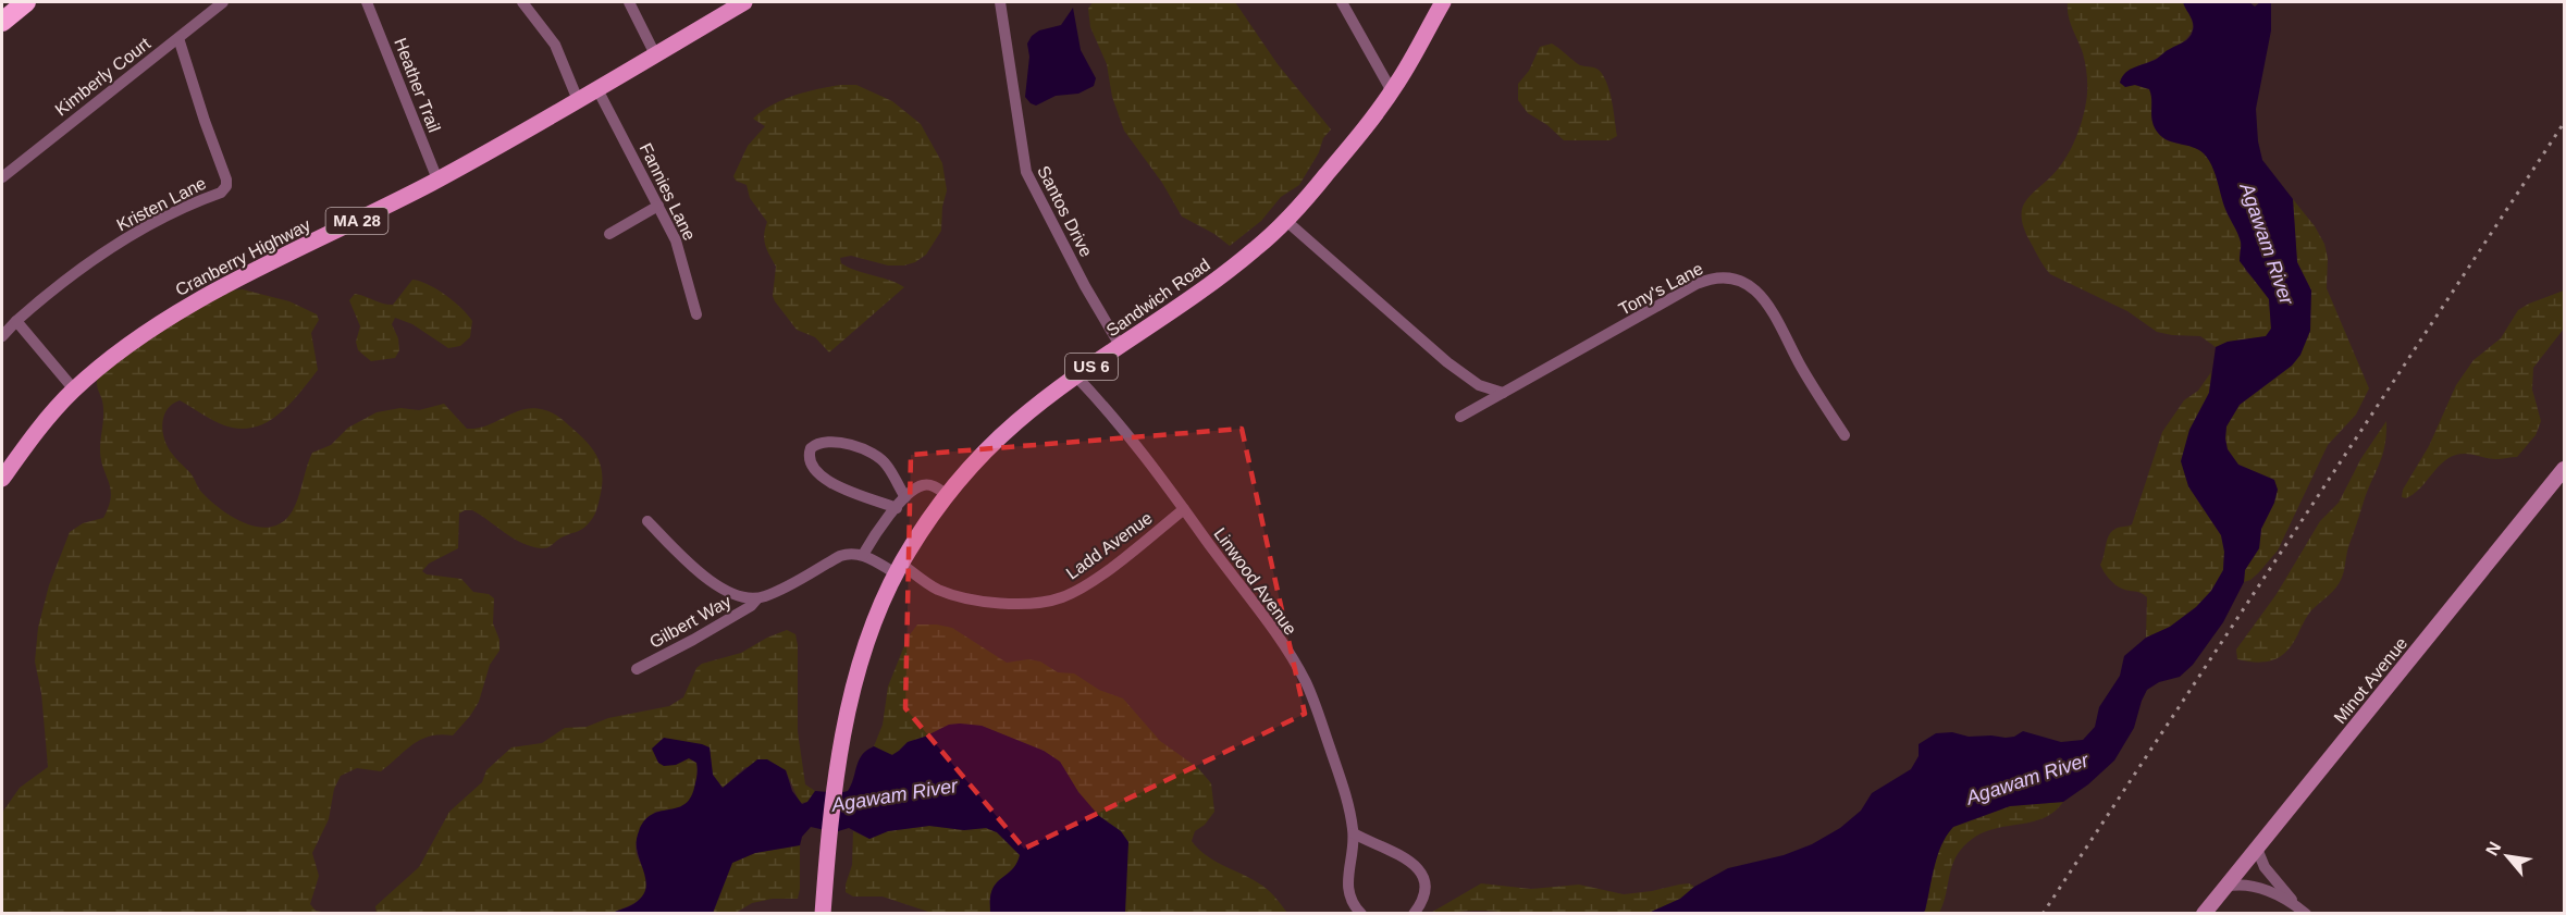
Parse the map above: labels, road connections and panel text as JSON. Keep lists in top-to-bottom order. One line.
{"streets":{"main road":["MA 28","Cranberry Highway","Sandwich Road","US 6","Minot Avenue"],"street":["Kimberly Court","Heather Trail","Fannies Lane","Kristen Lane","Santos Drive","Tony's Lane","Ladd Avenue","Linwood Avenue","Gilbert Way"]},"crossings":[["Kimberly Court","Kristen Lane"],["Heather Trail","Cranberry Highway"],["Fannies Lane","Cranberry Highway"],["Santos Drive","Sandwich Road"],["Sandwich Road","Ladd Avenue"],["Sandwich Road","Linwood Avenue"],["Ladd Avenue","Linwood Avenue"],["Ladd Avenue","Gilbert Way"]],"water":["Agawam River"],"north":"top left"}
